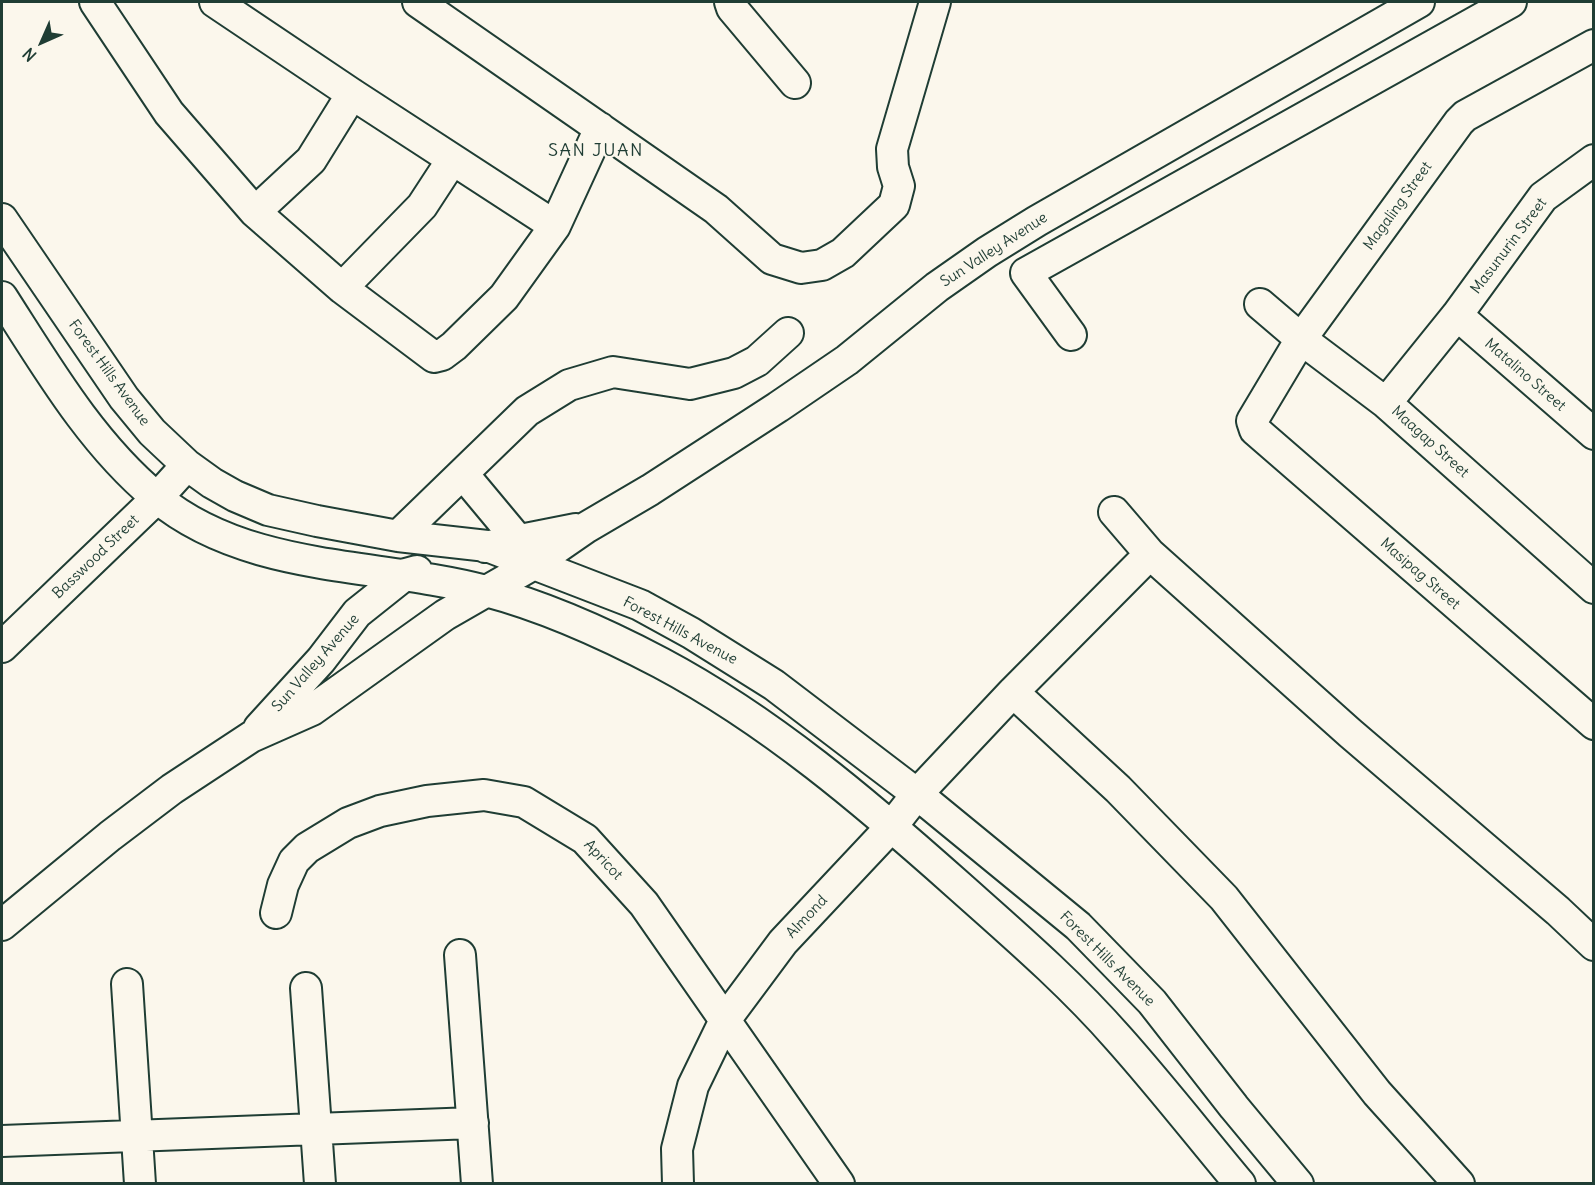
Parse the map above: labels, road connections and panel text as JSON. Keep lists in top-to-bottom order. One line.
{"streets":{"street":["Magaling Street","Masunurin Street","Sun Valley Avenue","Forest Hills Avenue","Matalino Street","Maagap Street","Basswood Street","Masipag Street","Apricot","Almond"]},"crossings":[["Magaling Street","Maagap Street"],["Magaling Street","Masipag Street"],["Masunurin Street","Matalino Street"],["Masunurin Street","Maagap Street"],["Sun Valley Avenue","Forest Hills Avenue"],["Forest Hills Avenue","Basswood Street"],["Forest Hills Avenue","Almond"],["Apricot","Almond"]],"districts":["SAN JUAN"],"north":"bottom left"}
